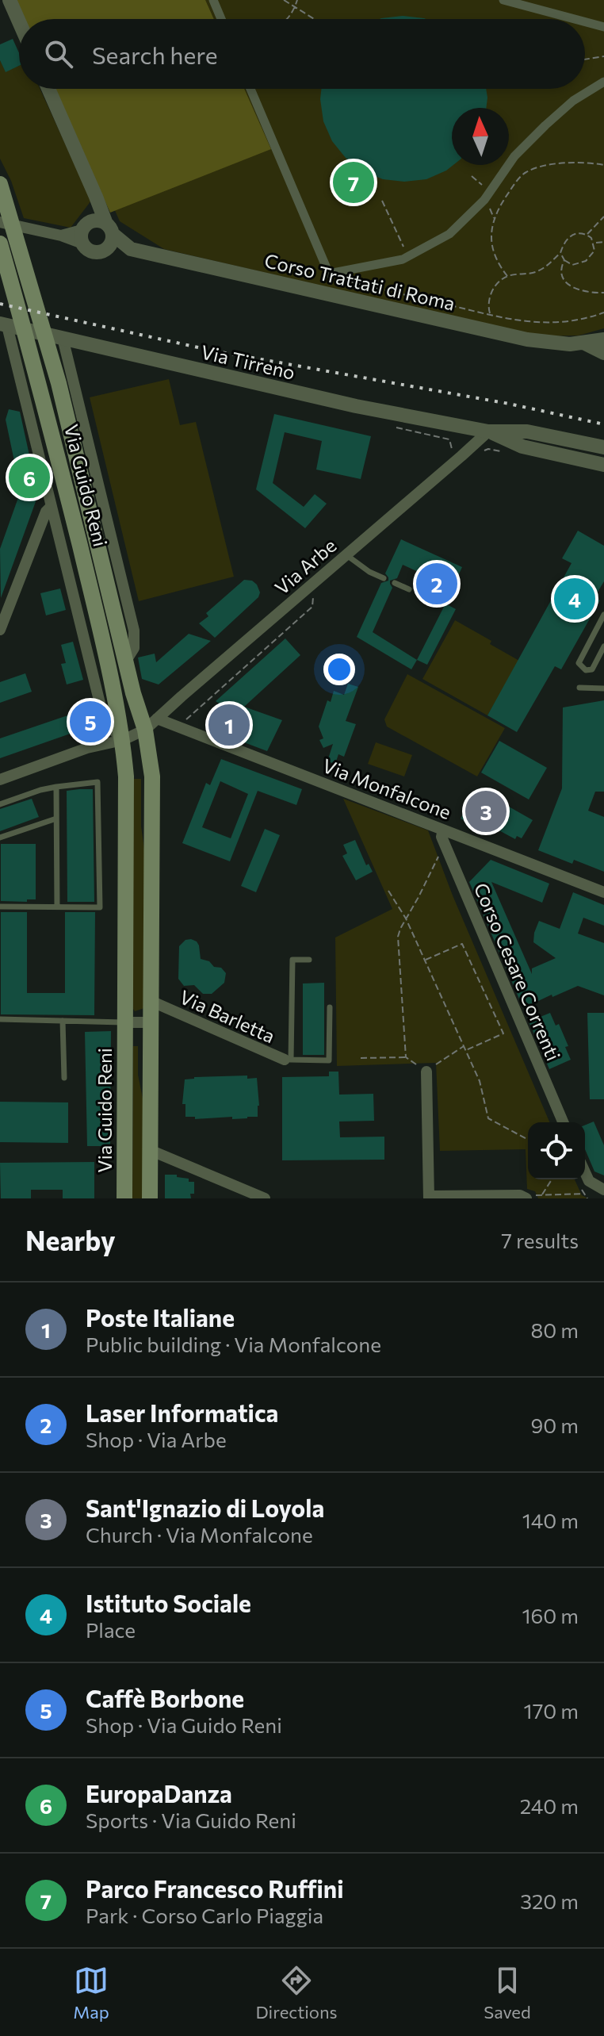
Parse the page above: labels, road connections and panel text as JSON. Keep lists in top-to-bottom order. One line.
{"streets":{"main road":["Via Guido Reni"],"street":["Corso Trattati di Roma","Via Tirreno","Via Arbe","Via Monfalcone","Corso Cesare Correnti","Via Barletta"]},"crossings":[["Via Tirreno","Via Guido Reni"],["Via Tirreno","Via Arbe"],["Via Guido Reni","Via Arbe"],["Via Guido Reni","Via Monfalcone"],["Via Guido Reni","Via Barletta"],["Via Arbe","Via Monfalcone"],["Via Monfalcone","Corso Cesare Correnti"]],"north":"top","page":{"search":"Search here","pins":["7","6","2","4","5","1","3"],"heading":["Nearby","7 results"],"list":[{"mark":"1","name":"Poste Italiane","note":"Public building · Via Monfalcone","value":"80 m"},{"mark":"2","name":"Laser Informatica","note":"Shop · Via Arbe","value":"90 m"},{"mark":"3","name":"Sant'Ignazio di Loyola","note":"Church · Via Monfalcone","value":"140 m"},{"mark":"4","name":"Istituto Sociale","note":"Place","value":"160 m"},{"mark":"5","name":"Caffè Borbone","note":"Shop · Via Guido Reni","value":"170 m"},{"mark":"6","name":"EuropaDanza","note":"Sports · Via Guido Reni","value":"240 m"},{"mark":"7","name":"Parco Francesco Ruffini","note":"Park · Corso Carlo Piaggia","value":"320 m"}],"nav":["Map","Directions","Saved"]}}
